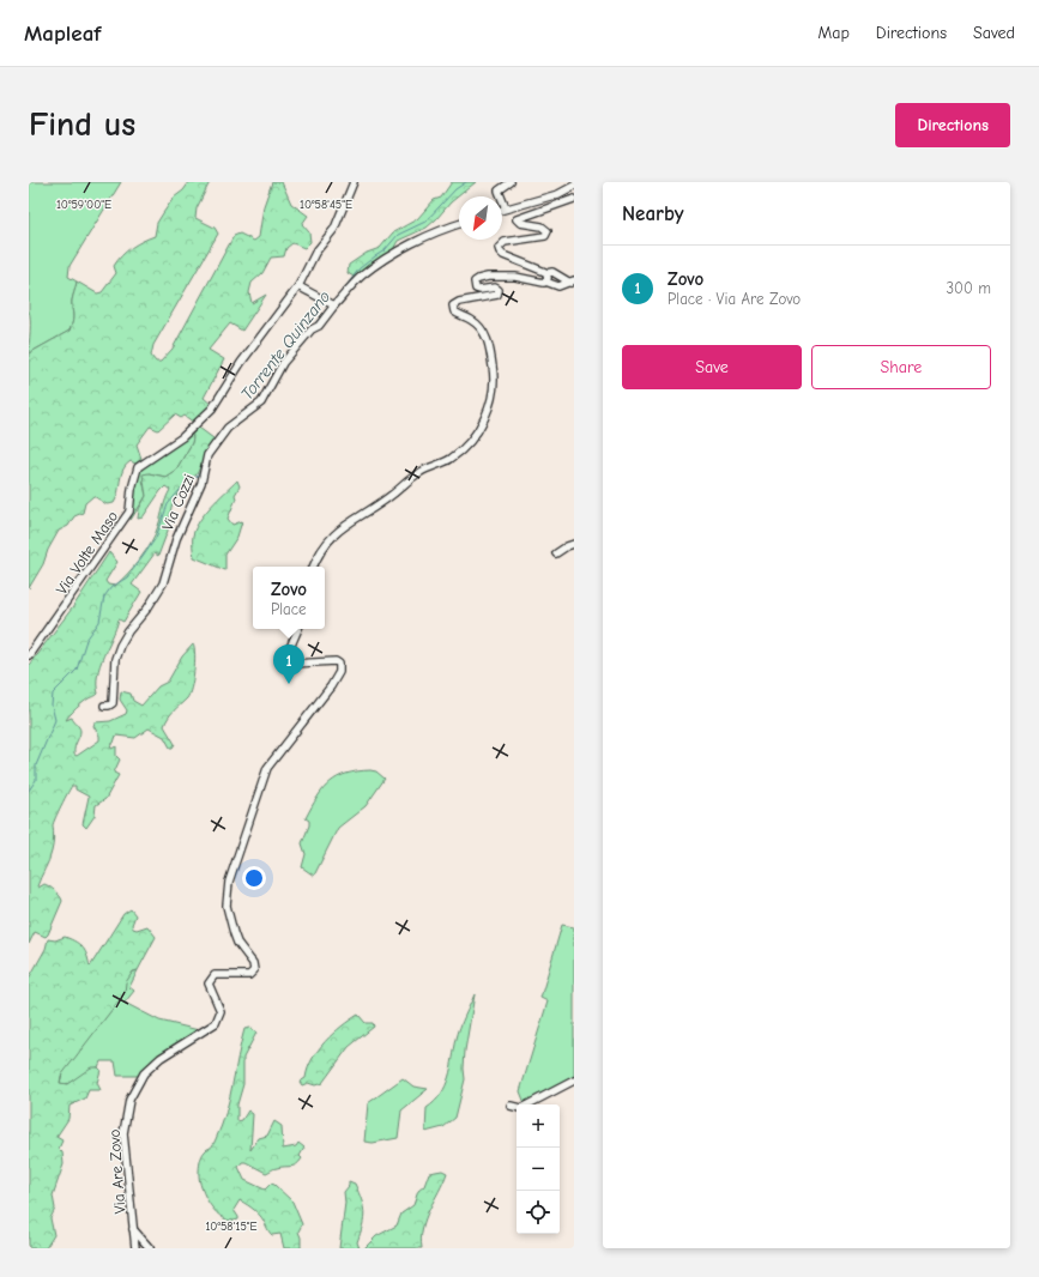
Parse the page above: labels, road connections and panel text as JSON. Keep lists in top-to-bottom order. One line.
{"streets":{"street":["Via Cozzi","Via Volte Maso","Via Are Zovo"]},"water":["Torrente Quinzano"],"north":"bottom left","page":{"header":"Mapleaf","nav":["Map","Directions","Saved"],"buttons":["Directions",["Save","Share"]],"title":"Find us","heading":"Nearby","list":[{"mark":"1","name":"Zovo","note":"Place · Via Are Zovo","value":"300 m"}],"popup":["Zovo","Place"],"pins":"1","map_buttons":["+","−"]},"coordinates":["10°59'00\"E","10°58'45\"E","10°58'15\"E"]}
